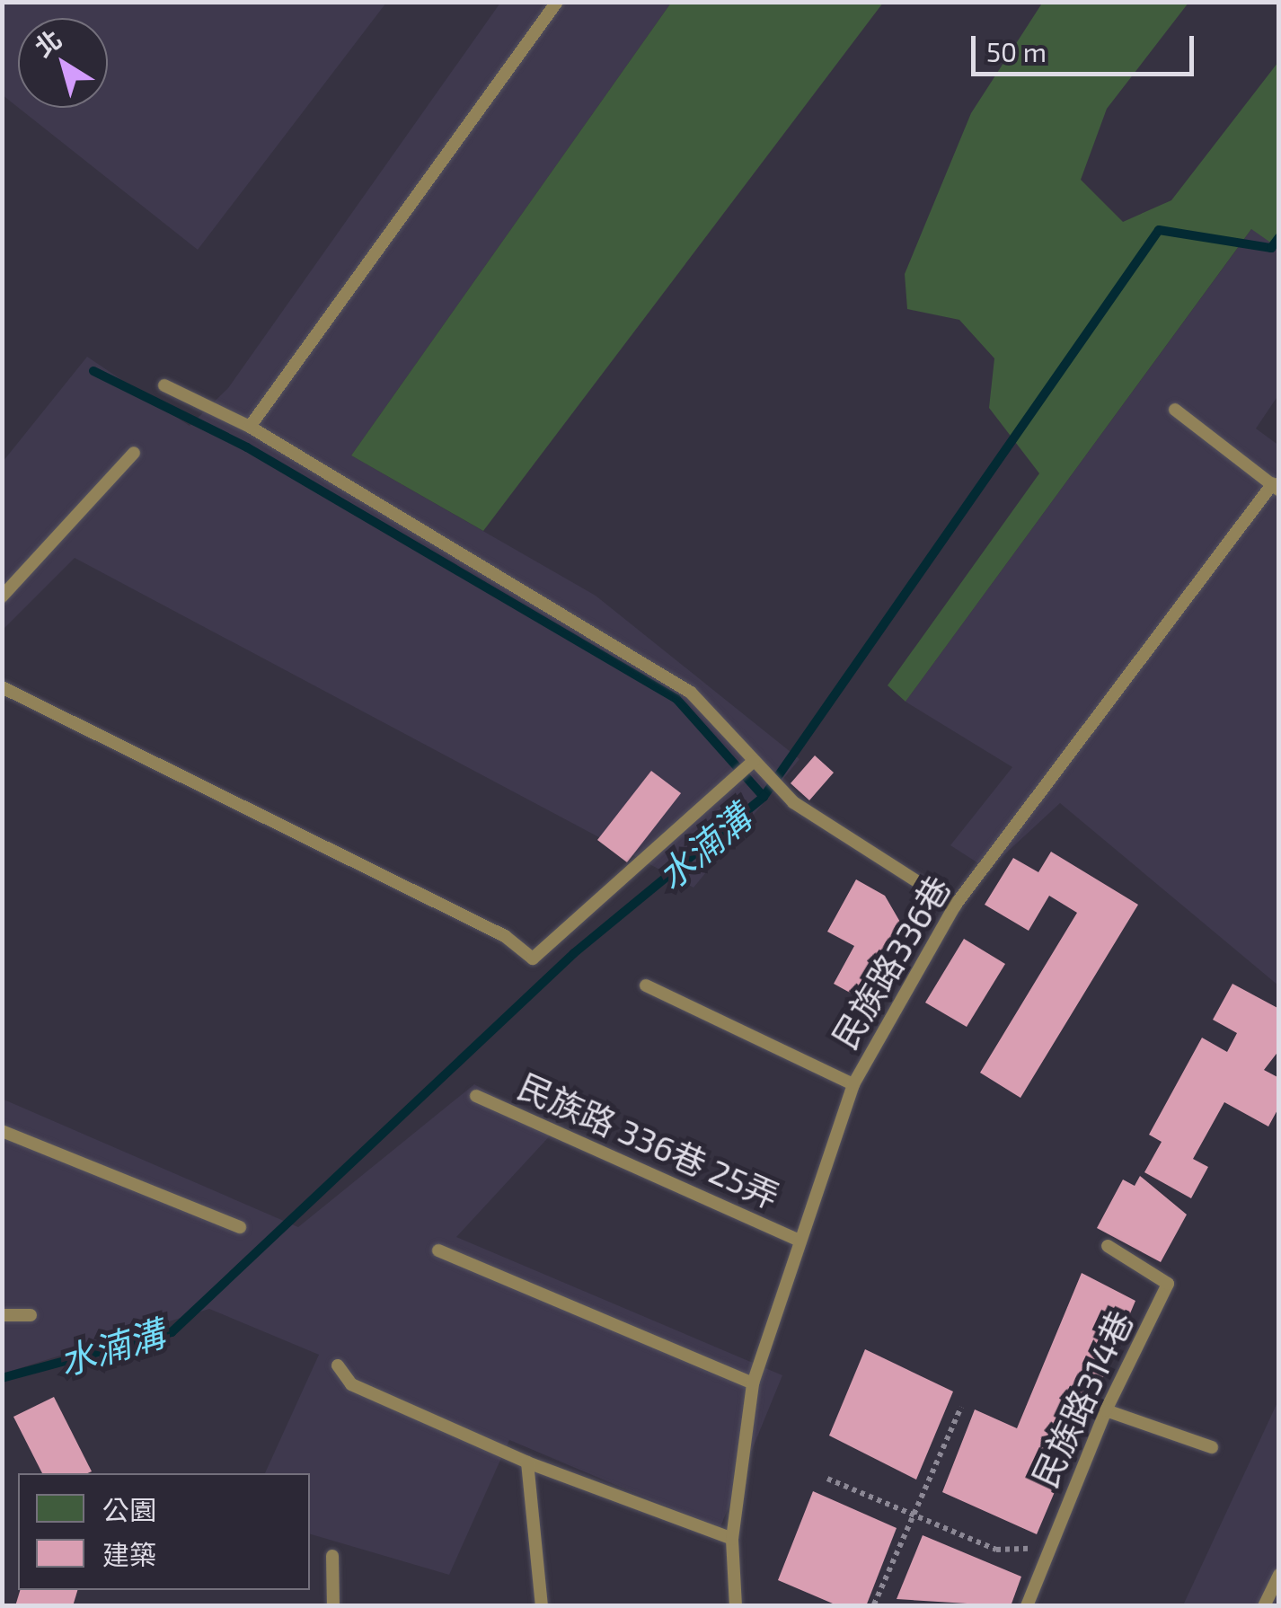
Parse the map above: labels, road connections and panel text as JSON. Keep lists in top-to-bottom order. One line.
{"streets":{"lane":["民族路336巷","民族路 336巷 25弄","民族路314巷"]},"crossings":[["民族路336巷","民族路 336巷 25弄"]],"water":["水湳溝"],"legend":["公園","建築"],"scale_bar":"50 m","north":"top left"}
